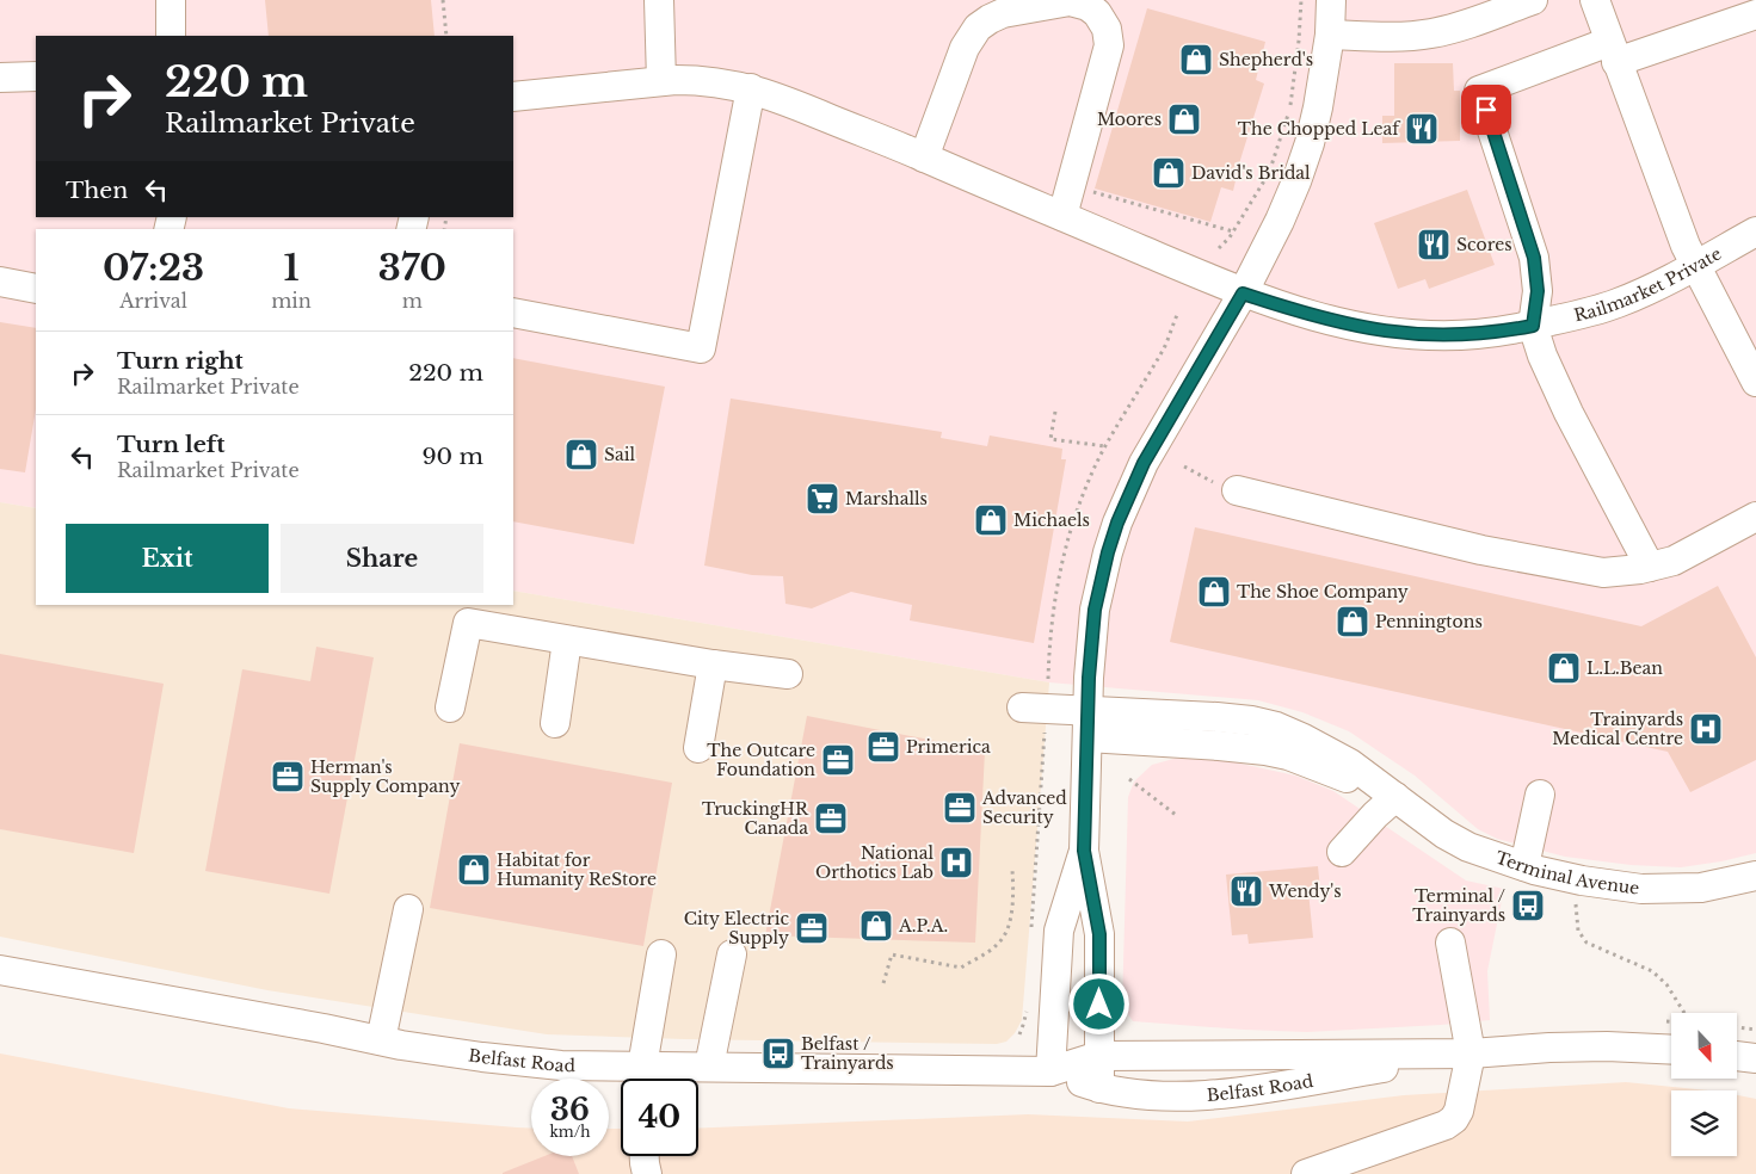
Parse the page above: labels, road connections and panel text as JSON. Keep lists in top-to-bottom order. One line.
{"streets":{"street":["Railmarket Private","Terminal Avenue","Belfast Road"]},"places":{"shop":["Shepherd's","Moores","David's Bridal","Sail","Michaels","The Shoe Company","Penningtons","L.L.Bean","Habitat for Humanity ReStore","A.P.A."],"restaurant":["The Chopped Leaf","Scores","Wendy's"],"supermarket":["Marshalls"],"hospital":["Trainyards Medical Centre","National Orthotics Lab"],"office":["Primerica","The Outcare Foundation","Herman's Supply Company","Advanced Security","TruckingHR Canada","City Electric Supply"],"bus stop":["Terminal / Trainyards","Belfast / Trainyards"]},"north":"bottom","page":{"turn":["220 m","Railmarket Private"],"then":"Then","eta":["07:23","Arrival","1","min","370","m"],"list":[{"name":"Turn right","note":"Railmarket Private","value":"220 m"},{"name":"Turn left","note":"Railmarket Private","value":"90 m"}],"buttons":["Exit","Share"],"speed":"36 km/h","limit":"40"}}
